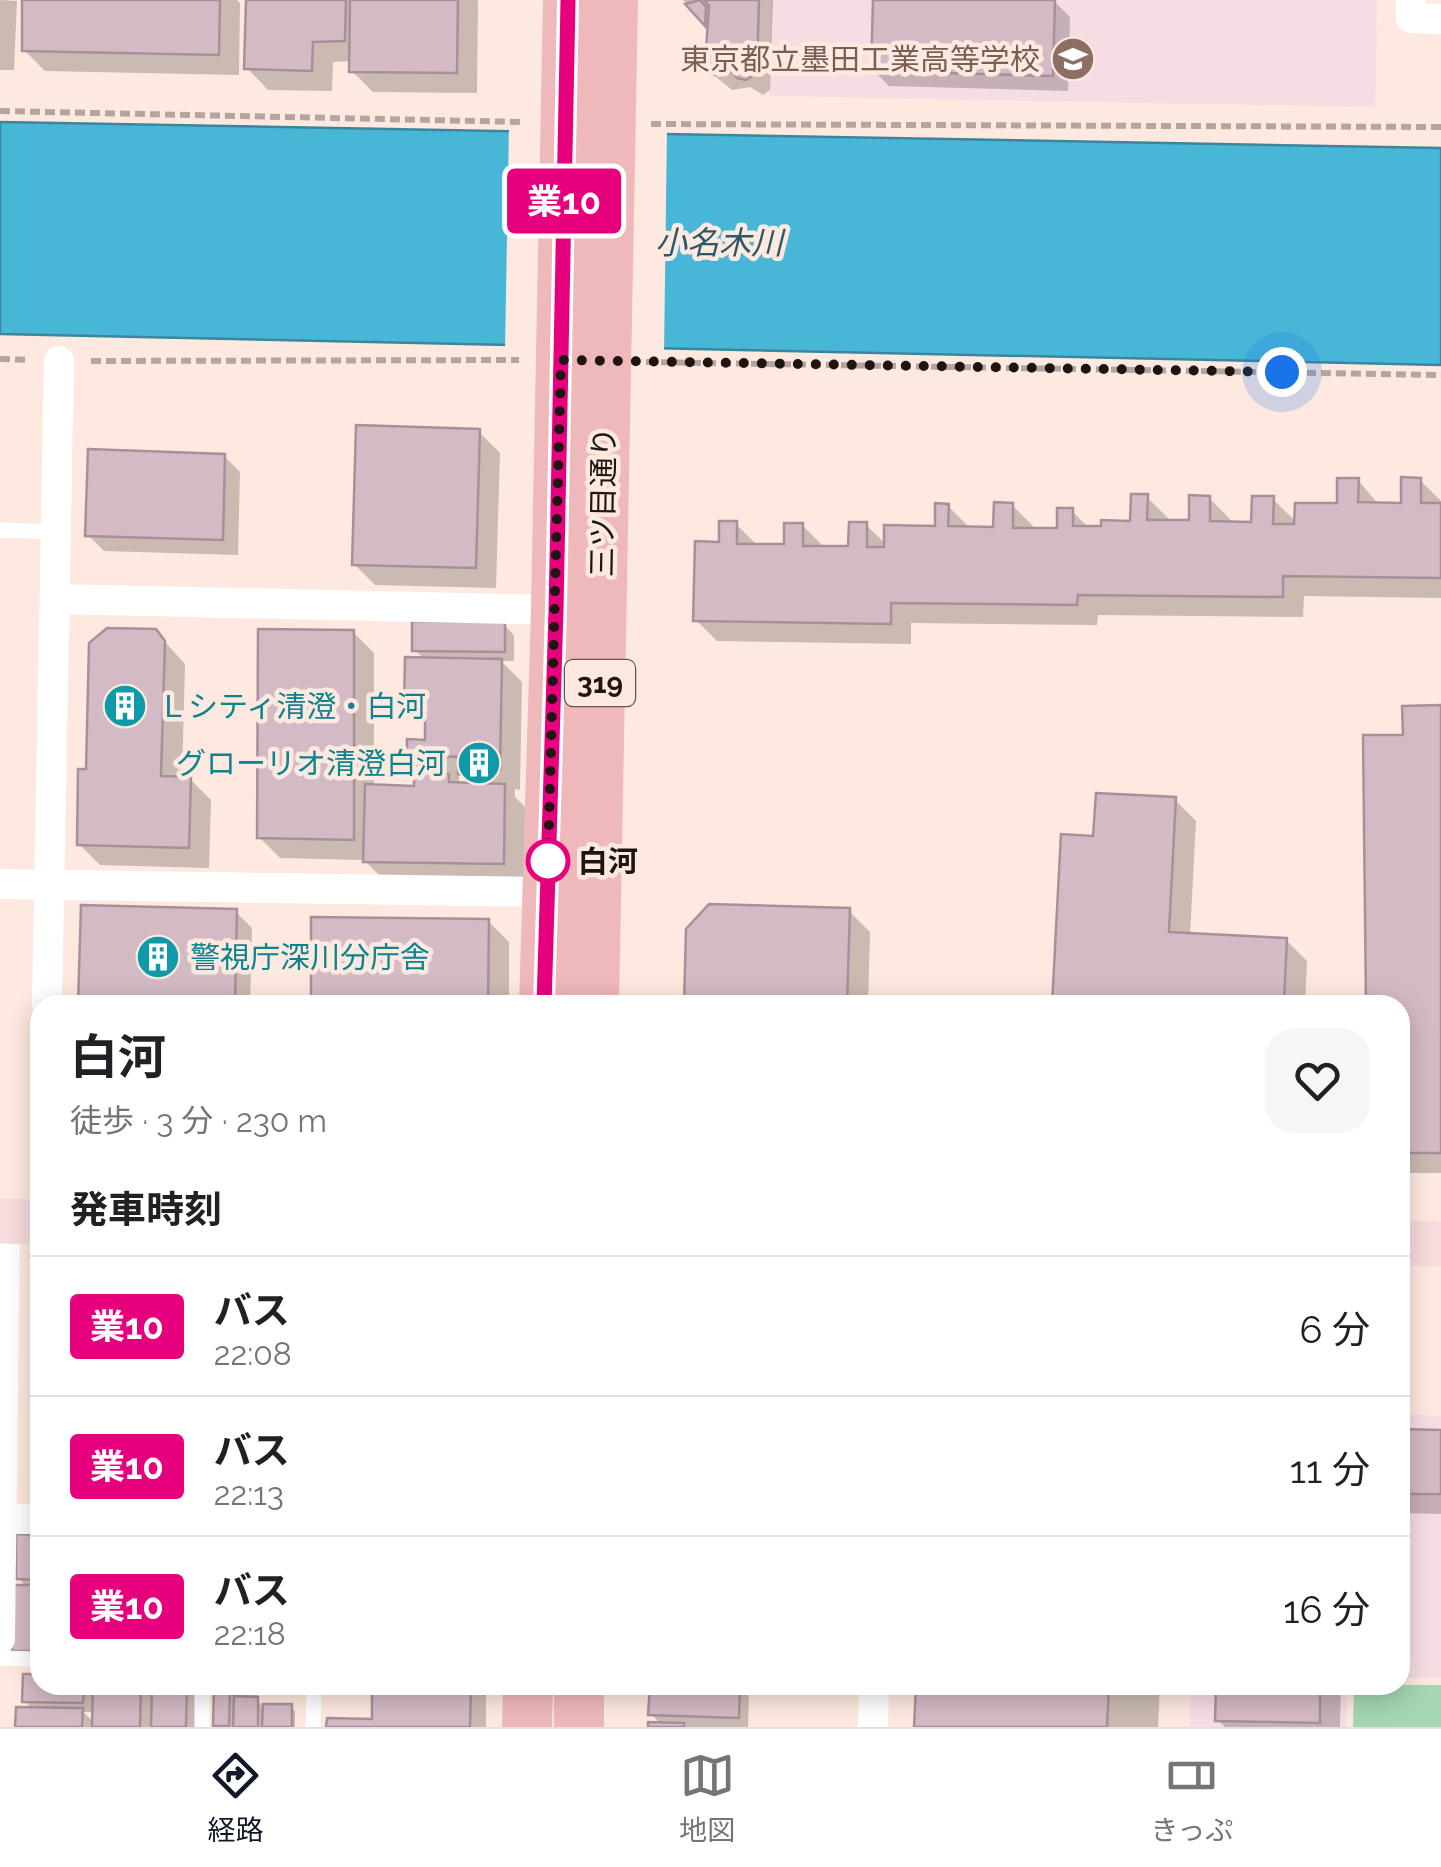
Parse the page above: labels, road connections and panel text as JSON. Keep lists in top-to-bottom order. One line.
{"streets":{"main road":["三ツ目通り","319"]},"water":["小名木川"],"places":{"school or university":["東京都立墨田工業高等学校"],"building":["Ｌシティ清澄・白河","グローリオ清澄白河","警視庁深川分庁舎"],"other":["白河"]},"lines":["bus line 業10"],"page":{"on_map":"業10","heading":[["白河","徒歩 · 3 分 · 230 m"],"発車時刻"],"list":[{"mark":"業10","name":"バス","note":"22:08","value":"6 分"},{"mark":"業10","name":"バス","note":"22:13","value":"11 分"},{"mark":"業10","name":"バス","note":"22:18","value":"16 分"}],"tabs":["経路","地図","きっぷ"]}}
